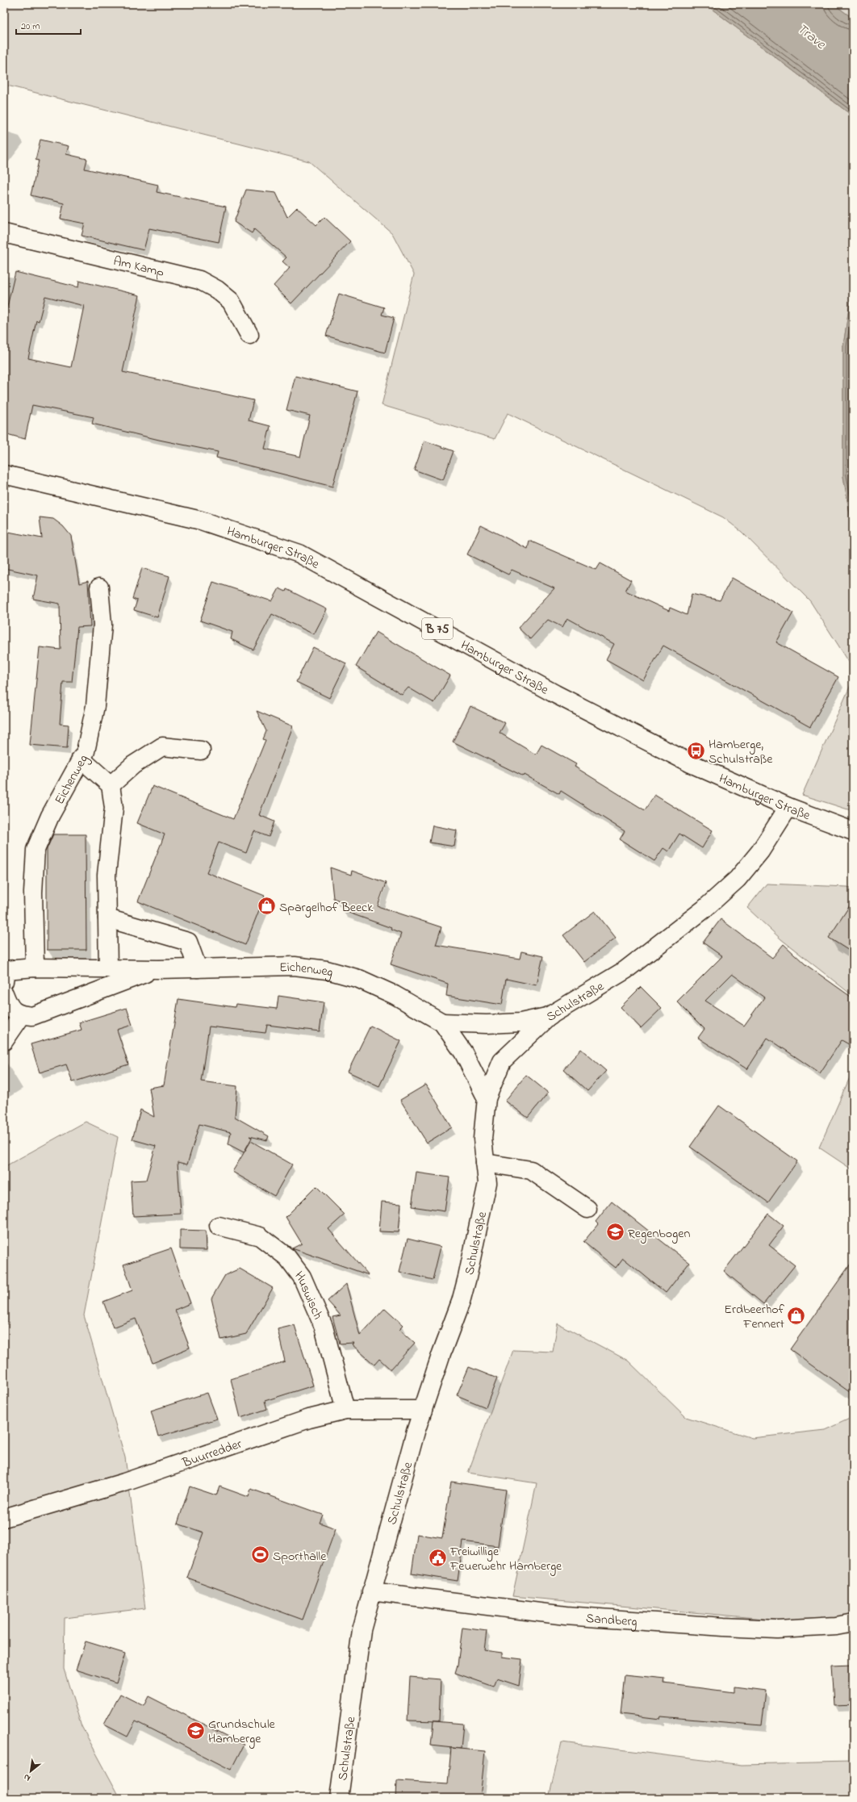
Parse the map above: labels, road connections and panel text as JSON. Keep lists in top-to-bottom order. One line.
{"streets":{"street":["Am Kamp","Hamburger Straße","B 75","Eichenweg","Schulstraße","Huswisch","Buurredder","Sandberg"]},"crossings":[["Hamburger Straße","Schulstraße"],["Eichenweg","Schulstraße"],["Schulstraße","Buurredder"],["Schulstraße","Sandberg"],["Huswisch","Buurredder"]],"water":["Trave"],"places":{"bus stop":["Hamberge, Schulstraße"],"shop":["Spargelhof Beeck","Erdbeerhof Fennert"],"school or university":["Regenbogen","Grundschule Hamberge"],"sports":["Sporthalle"],"public building":["Freiwillige Feuerwehr Hamberge"]},"scale_bar":"20 m","north":"bottom left"}
